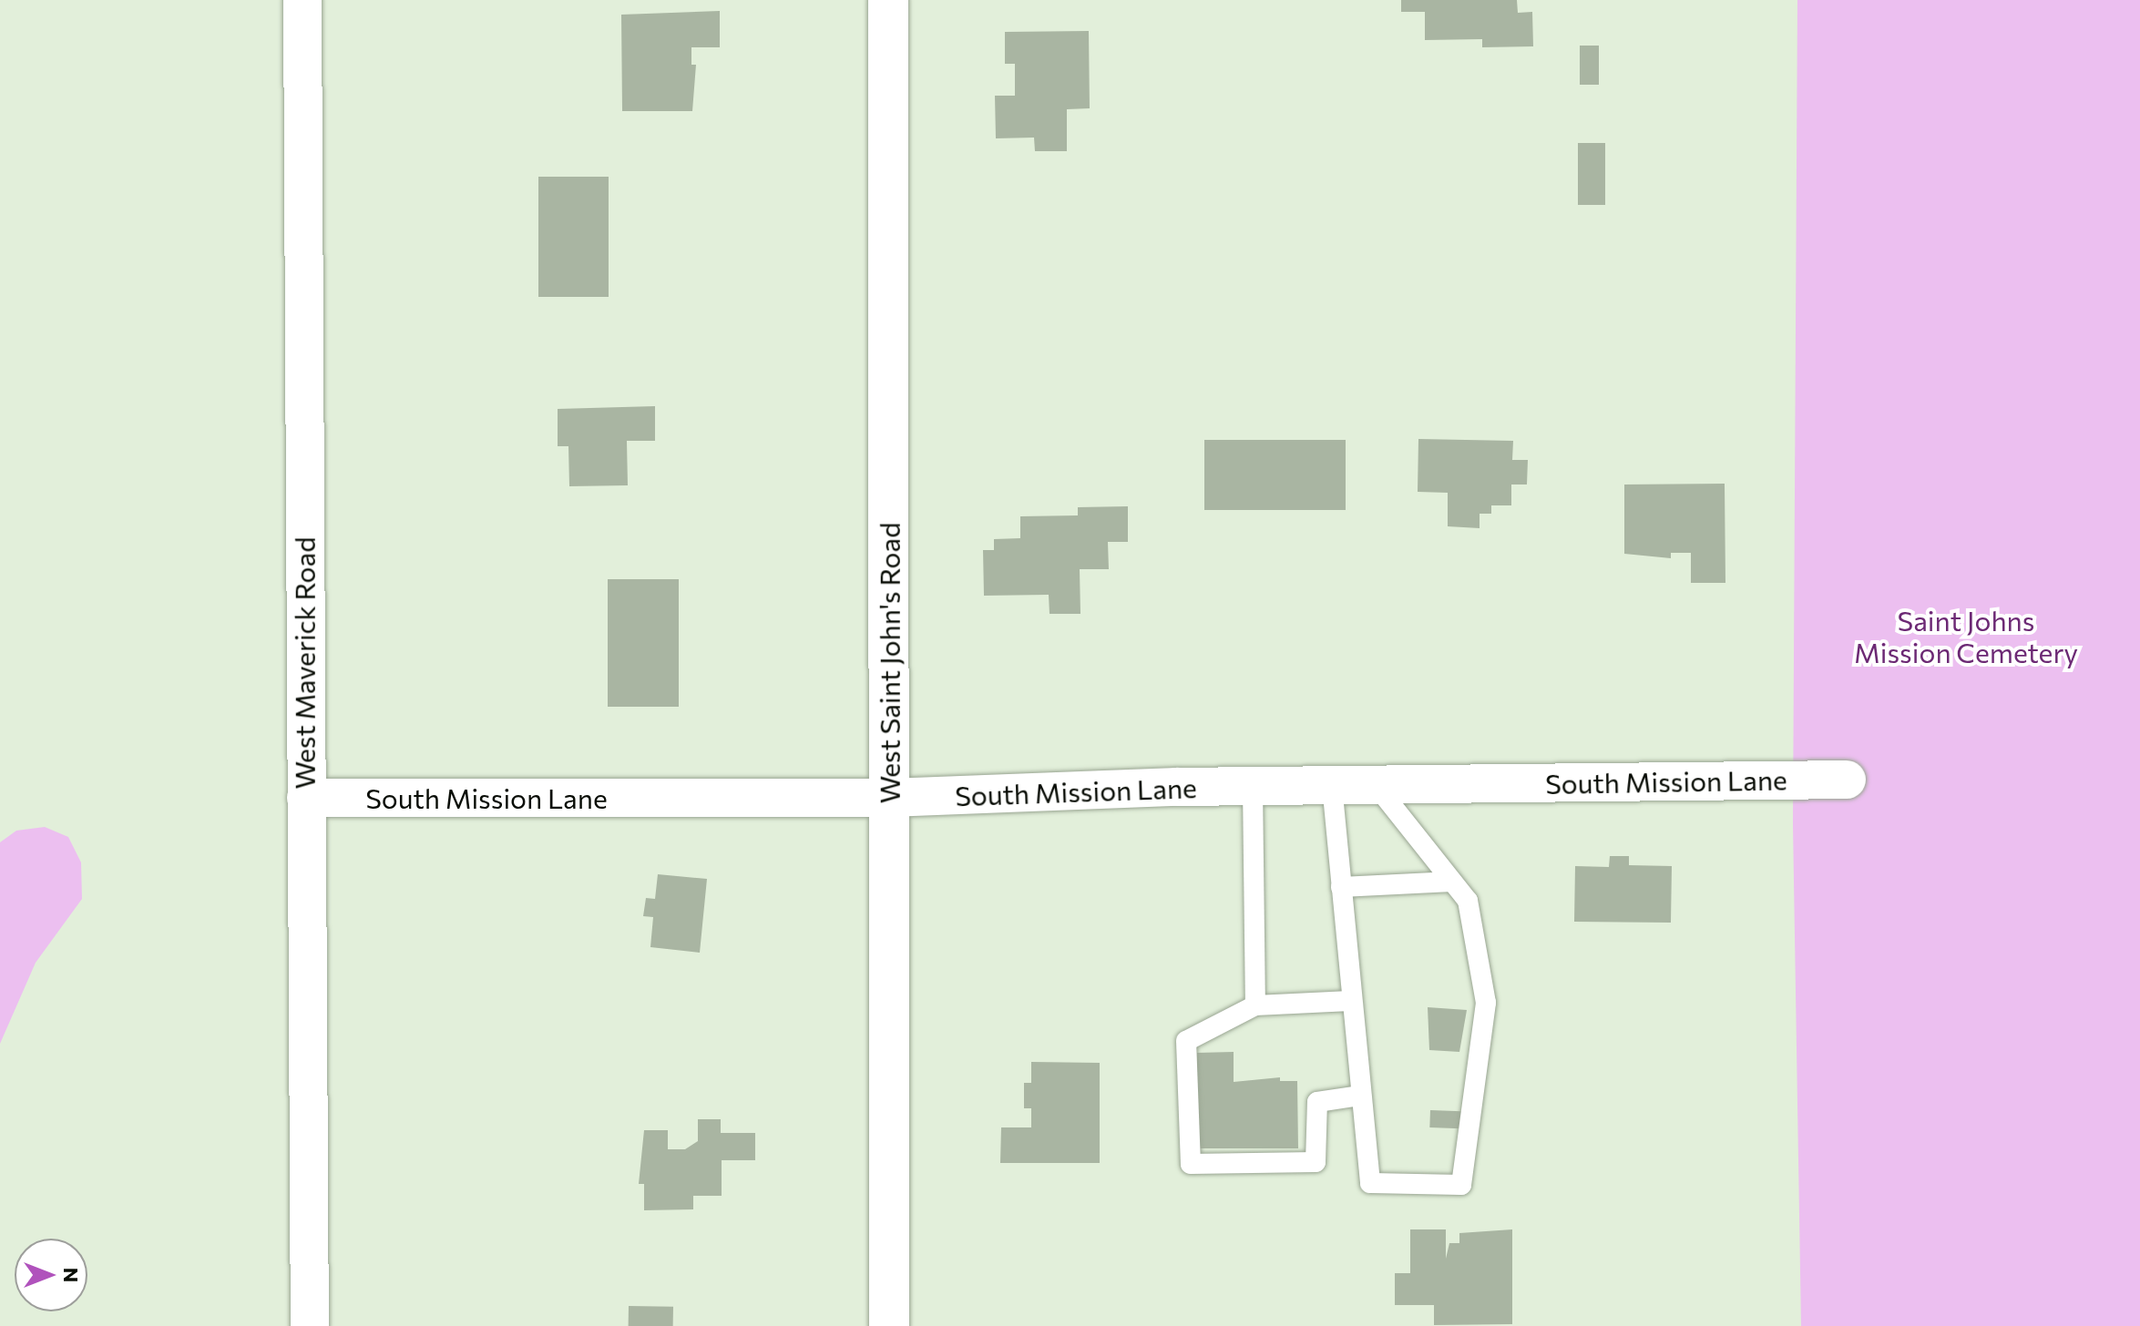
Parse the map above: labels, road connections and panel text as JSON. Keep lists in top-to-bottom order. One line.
{"streets":{"street":["West Maverick Road","West Saint John's Road","South Mission Lane"]},"crossings":[["West Maverick Road","South Mission Lane"],["West Saint John's Road","South Mission Lane"]],"parks":["Saint Johns Mission Cemetery"],"north":"right"}
